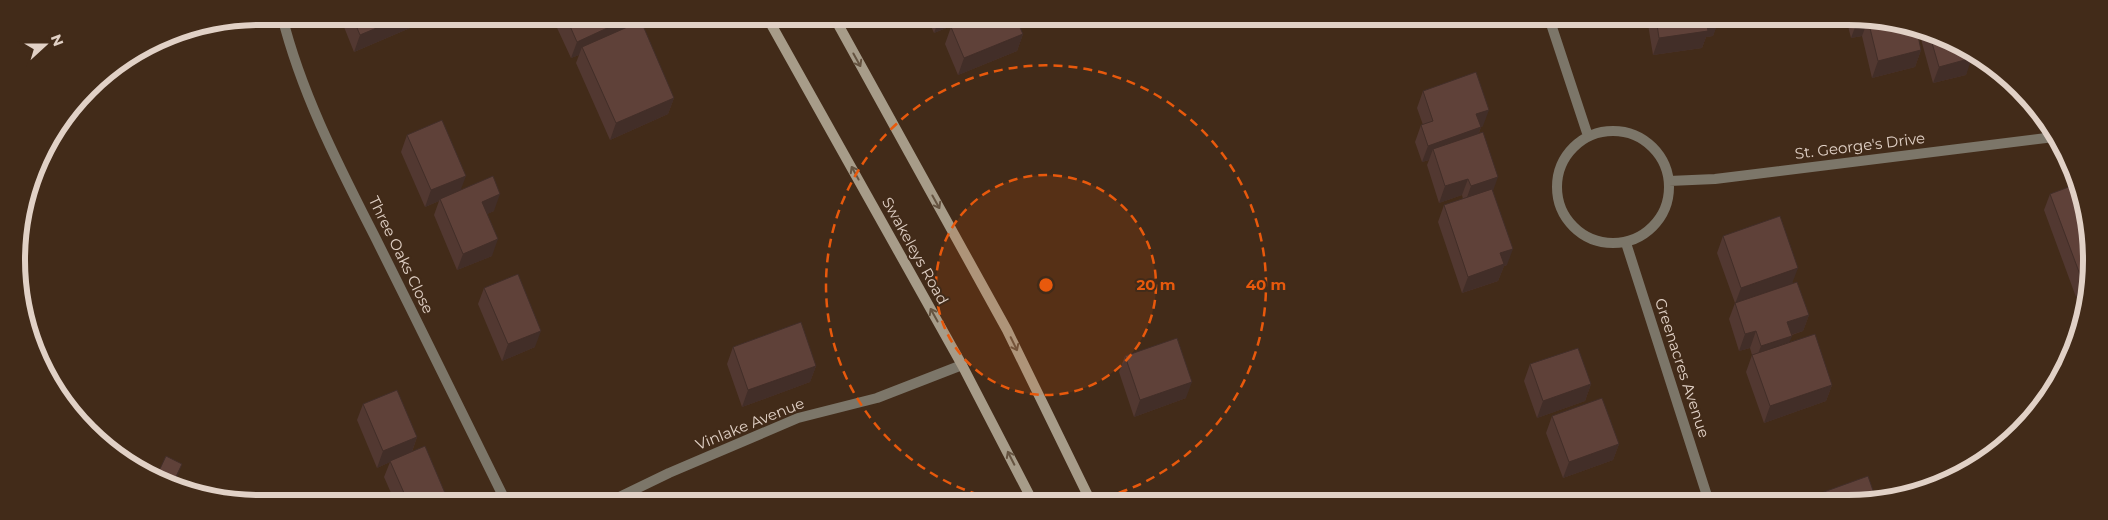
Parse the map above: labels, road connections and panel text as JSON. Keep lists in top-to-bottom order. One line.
{"streets":{"main road":["Swakeleys Road"],"street":["St. George's Drive","Three Oaks Close","Greenacres Avenue","Vinlake Avenue"]},"crossings":[["St. George's Drive","Greenacres Avenue"],["Swakeleys Road","Vinlake Avenue"]],"north":"right","rings":["20 m","40 m"]}
